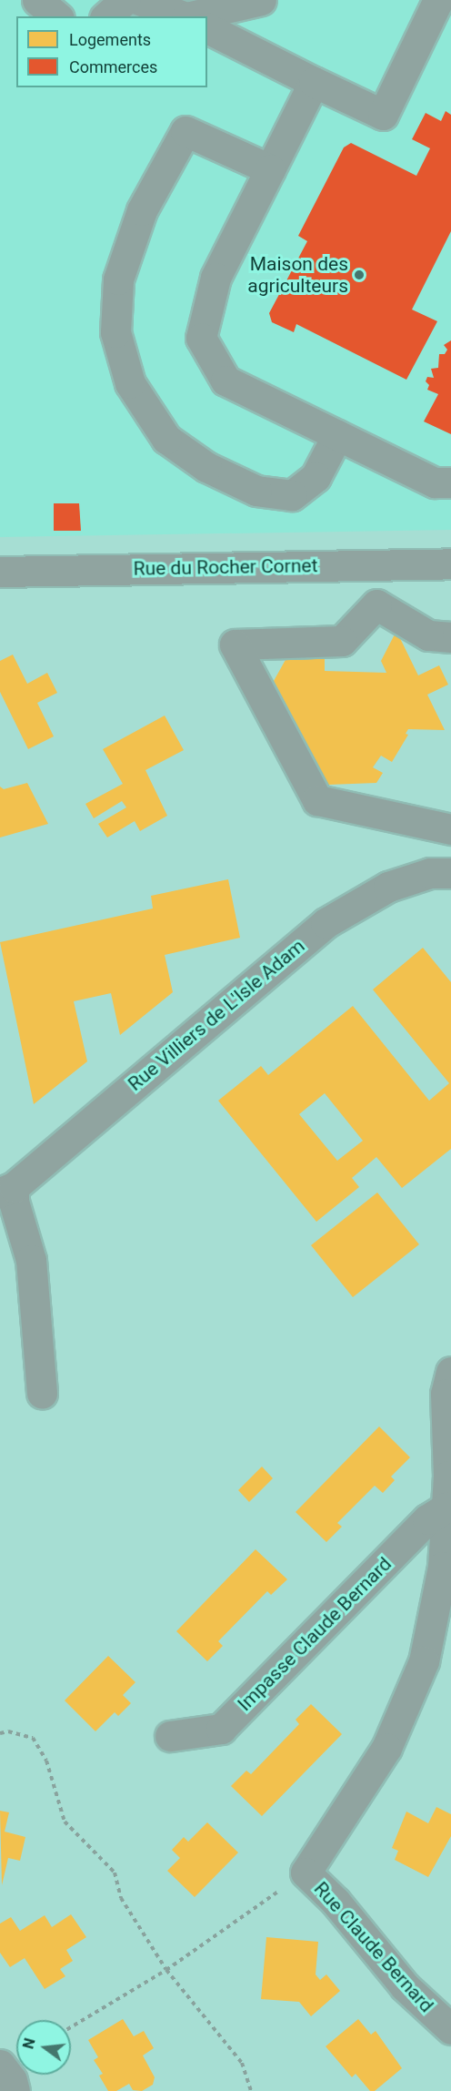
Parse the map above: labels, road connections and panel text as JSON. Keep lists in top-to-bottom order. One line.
{"streets":{"street":["Rue du Rocher Cornet","Rue Villiers de L'Isle Adam","Impasse Claude Bernard","Rue Claude Bernard"]},"crossings":[["Impasse Claude Bernard","Rue Claude Bernard"]],"places":["Maison des agriculteurs"],"legend":["Logements","Commerces"],"north":"left"}
